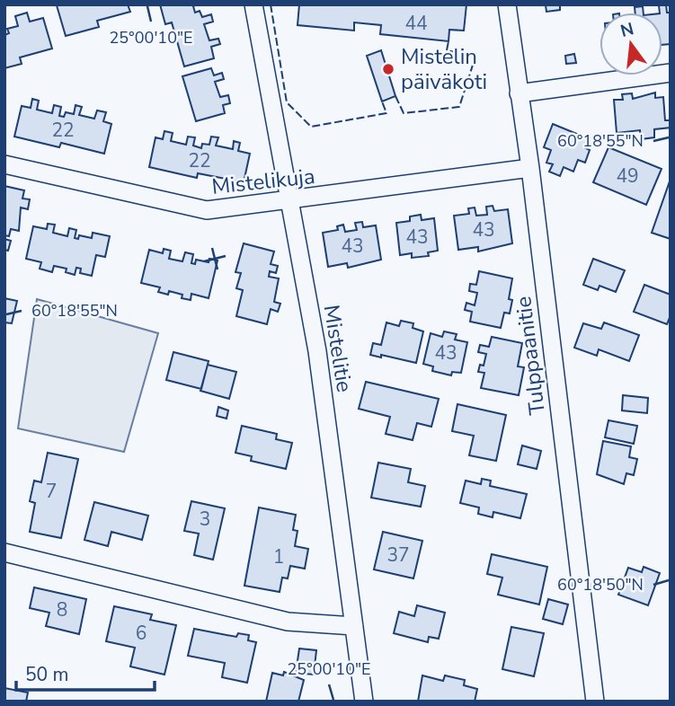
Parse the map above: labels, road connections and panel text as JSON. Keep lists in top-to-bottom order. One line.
{"streets":{"street":["Mistelikuja","Mistelitie","Tulppaanitie"]},"crossings":[["Mistelikuja","Mistelitie"],["Mistelikuja","Tulppaanitie"]],"places":["Mistelin päiväkoti"],"house_numbers":["44","22","22","49","43","43","43","43","7","3","37","1","8","6"],"scale_bar":"50 m","north":"top","coordinates":["25°00'10\"E","60°18'55\"N","60°18'50\"N"]}
